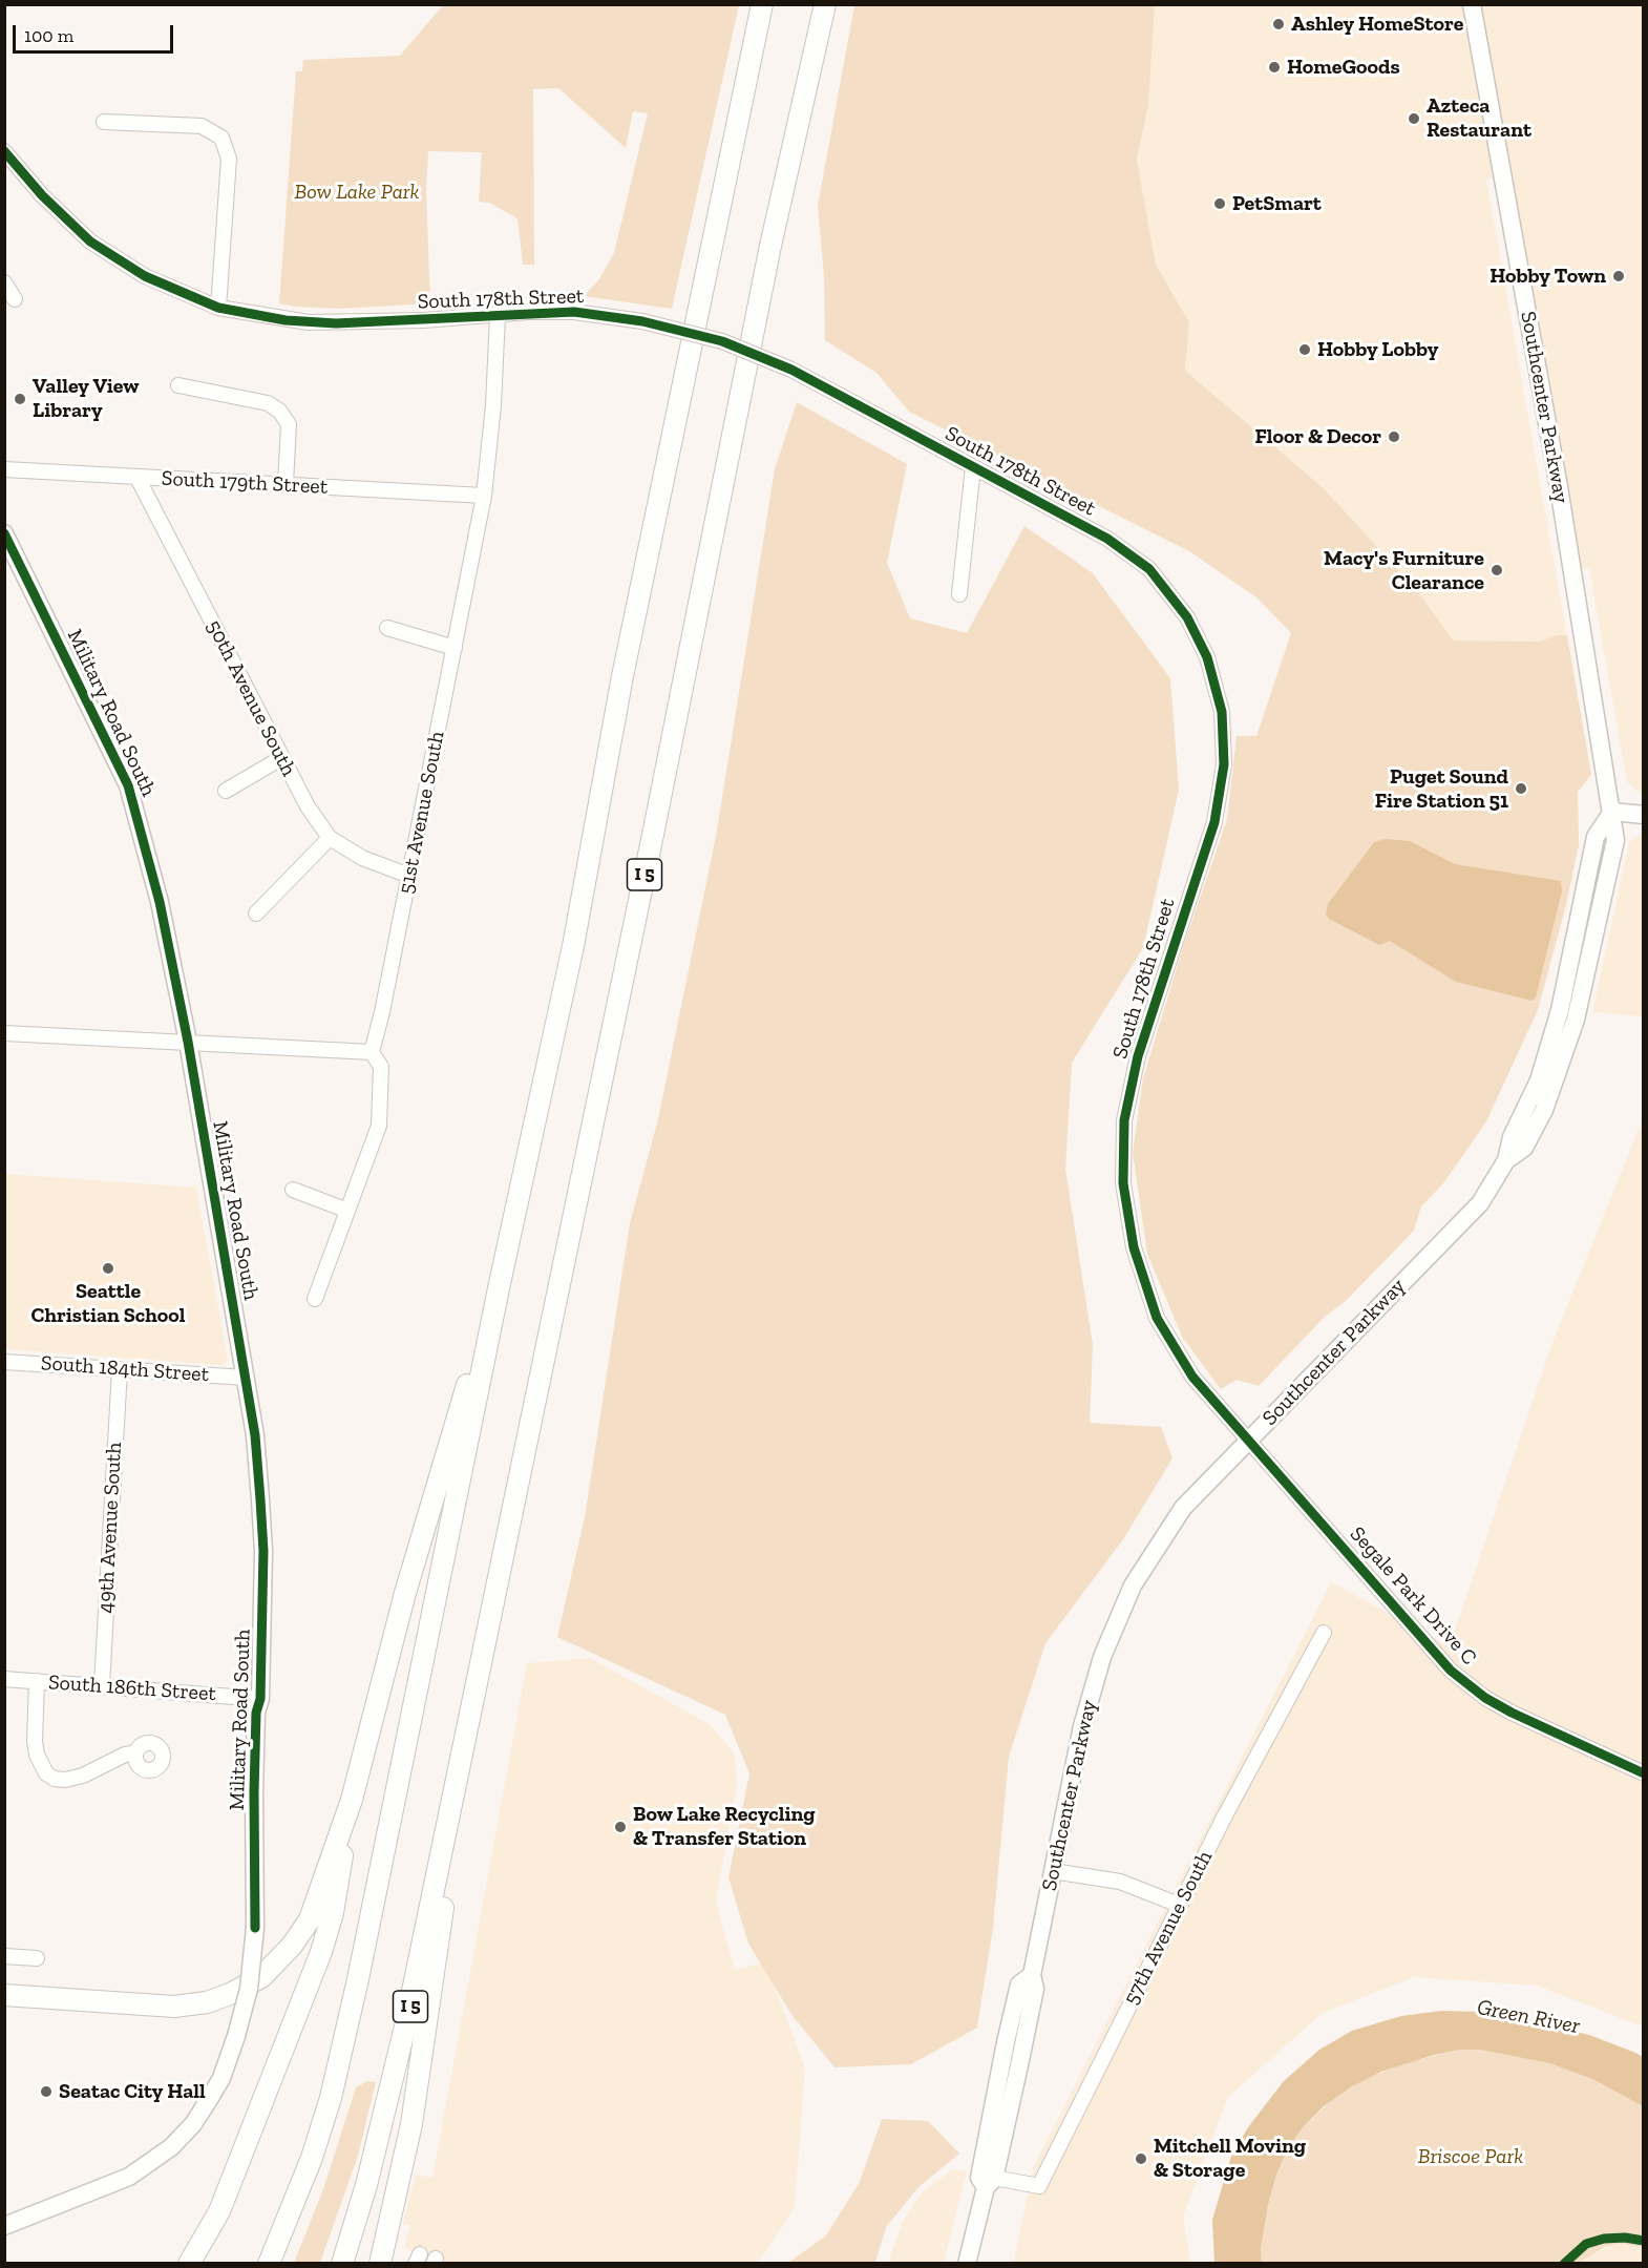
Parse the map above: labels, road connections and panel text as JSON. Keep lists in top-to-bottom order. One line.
{"streets":{"highway":["I 5"],"main road":["Southcenter Parkway","Military Road South"],"street":["South 178th Street","South 179th Street","50th Avenue South","51st Avenue South","South 184th Street","49th Avenue South","Segale Park Drive C","South 186th Street","57th Avenue South"]},"crossings":[["South 178th Street","Southcenter Parkway"],["South 178th Street","51st Avenue South"],["South 178th Street","Segale Park Drive C"],["Southcenter Parkway","Segale Park Drive C"],["Southcenter Parkway","57th Avenue South"],["South 179th Street","50th Avenue South"],["South 179th Street","51st Avenue South"],["50th Avenue South","51st Avenue South"],["Military Road South","South 184th Street"],["Military Road South","South 186th Street"],["South 184th Street","49th Avenue South"],["49th Avenue South","South 186th Street"]],"water":["Green River"],"parks":["Bow Lake Park","Briscoe Park"],"places":["Ashley HomeStore","HomeGoods","Azteca Restaurant","PetSmart","Hobby Town","Hobby Lobby","Valley View Library","Floor & Decor","Macy's Furniture Clearance","Puget Sound Fire Station 51","Seattle Christian School","Bow Lake Recycling & Transfer Station","Seatac City Hall","Mitchell Moving & Storage"],"scale_bar":"100 m"}
